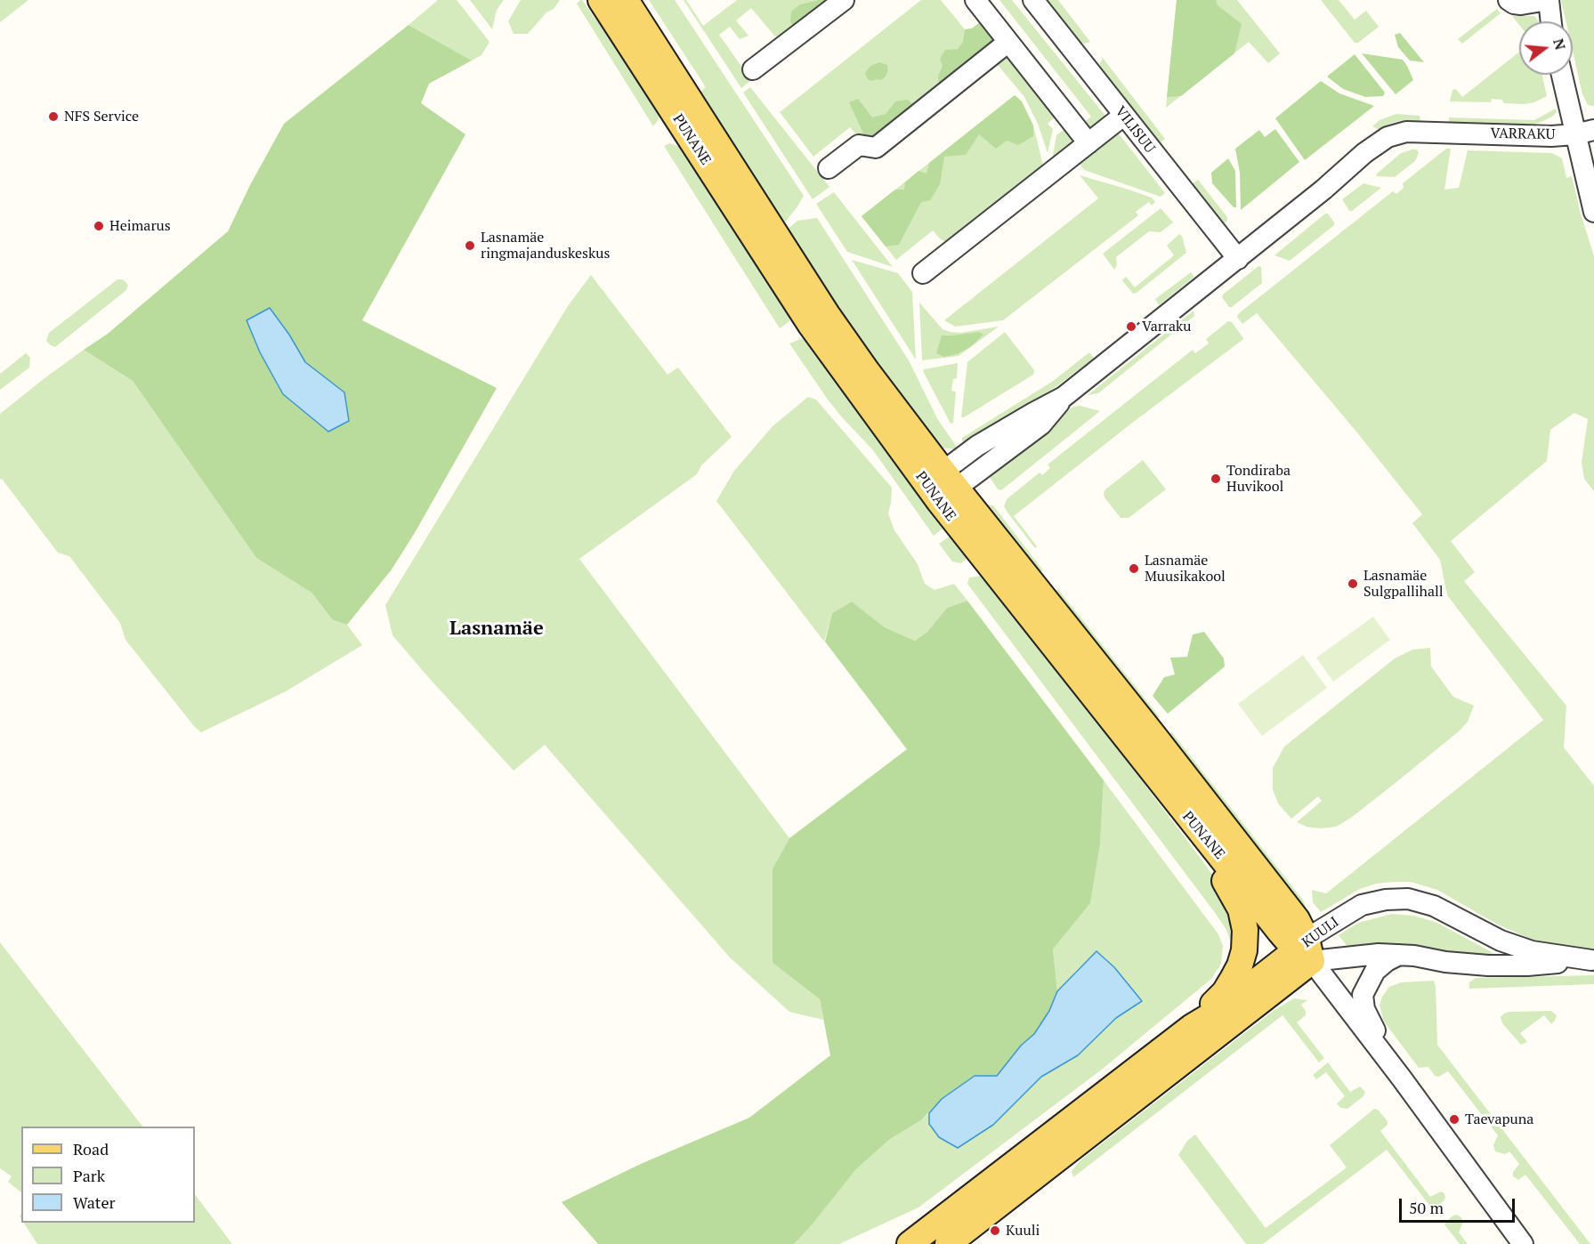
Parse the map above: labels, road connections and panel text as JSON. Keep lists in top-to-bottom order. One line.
{"streets":{"main road":["PUNANE","KUULI"],"street":["VILISUU","VARRAKU"]},"crossings":[["VILISUU","VARRAKU"],["VARRAKU","PUNANE"],["PUNANE","KUULI"]],"districts":["Lasnamäe"],"places":["NFS Service","Heimarus","Lasnamäe ringmajanduskeskus","Varraku","Tondiraba Huvikool","Lasnamäe Muusikakool","Lasnamäe Sulgpallihall","Taevapuna","Kuuli"],"legend":["Road","Park","Water"],"scale_bar":"50 m","north":"right"}
